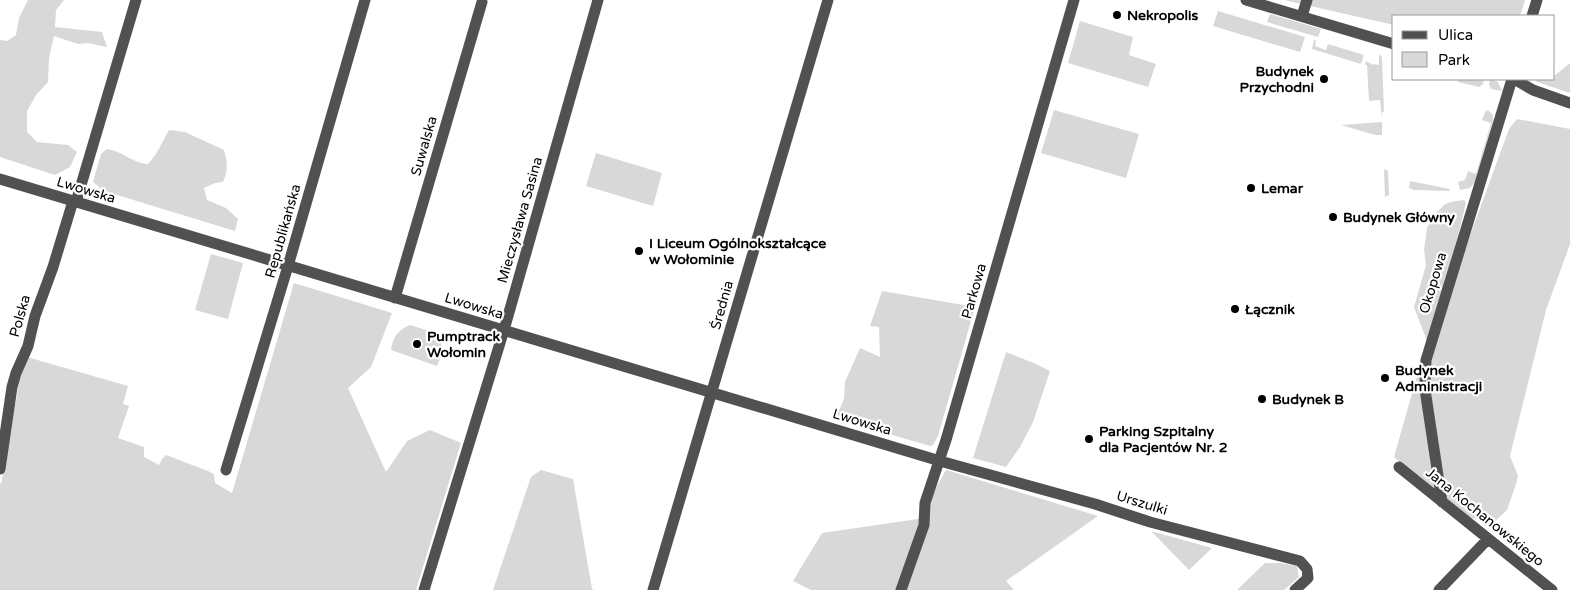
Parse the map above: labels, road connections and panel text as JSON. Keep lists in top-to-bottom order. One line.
{"streets":{"street":["Suwalska","Lwowska","Mieczysława Sasina","Republikańska","Okopowa","Parkowa","Średnia","Polska","Urszulki","Jana Kochanowskiego"]},"crossings":[["Suwalska","Lwowska"],["Lwowska","Mieczysława Sasina"],["Lwowska","Republikańska"],["Lwowska","Parkowa"],["Lwowska","Średnia"],["Lwowska","Polska"],["Lwowska","Urszulki"],["Okopowa","Jana Kochanowskiego"],["Parkowa","Urszulki"]],"places":["Nekropolis","Budynek Przychodni","Lemar","Budynek Główny","I Liceum Ogólnokształcące w Wołominie","Łącznik","Pumptrack Wołomin","Budynek Administracji","Budynek B","Parking Szpitalny dla Pacjentów Nr. 2"],"legend":["Ulica","Park"]}
